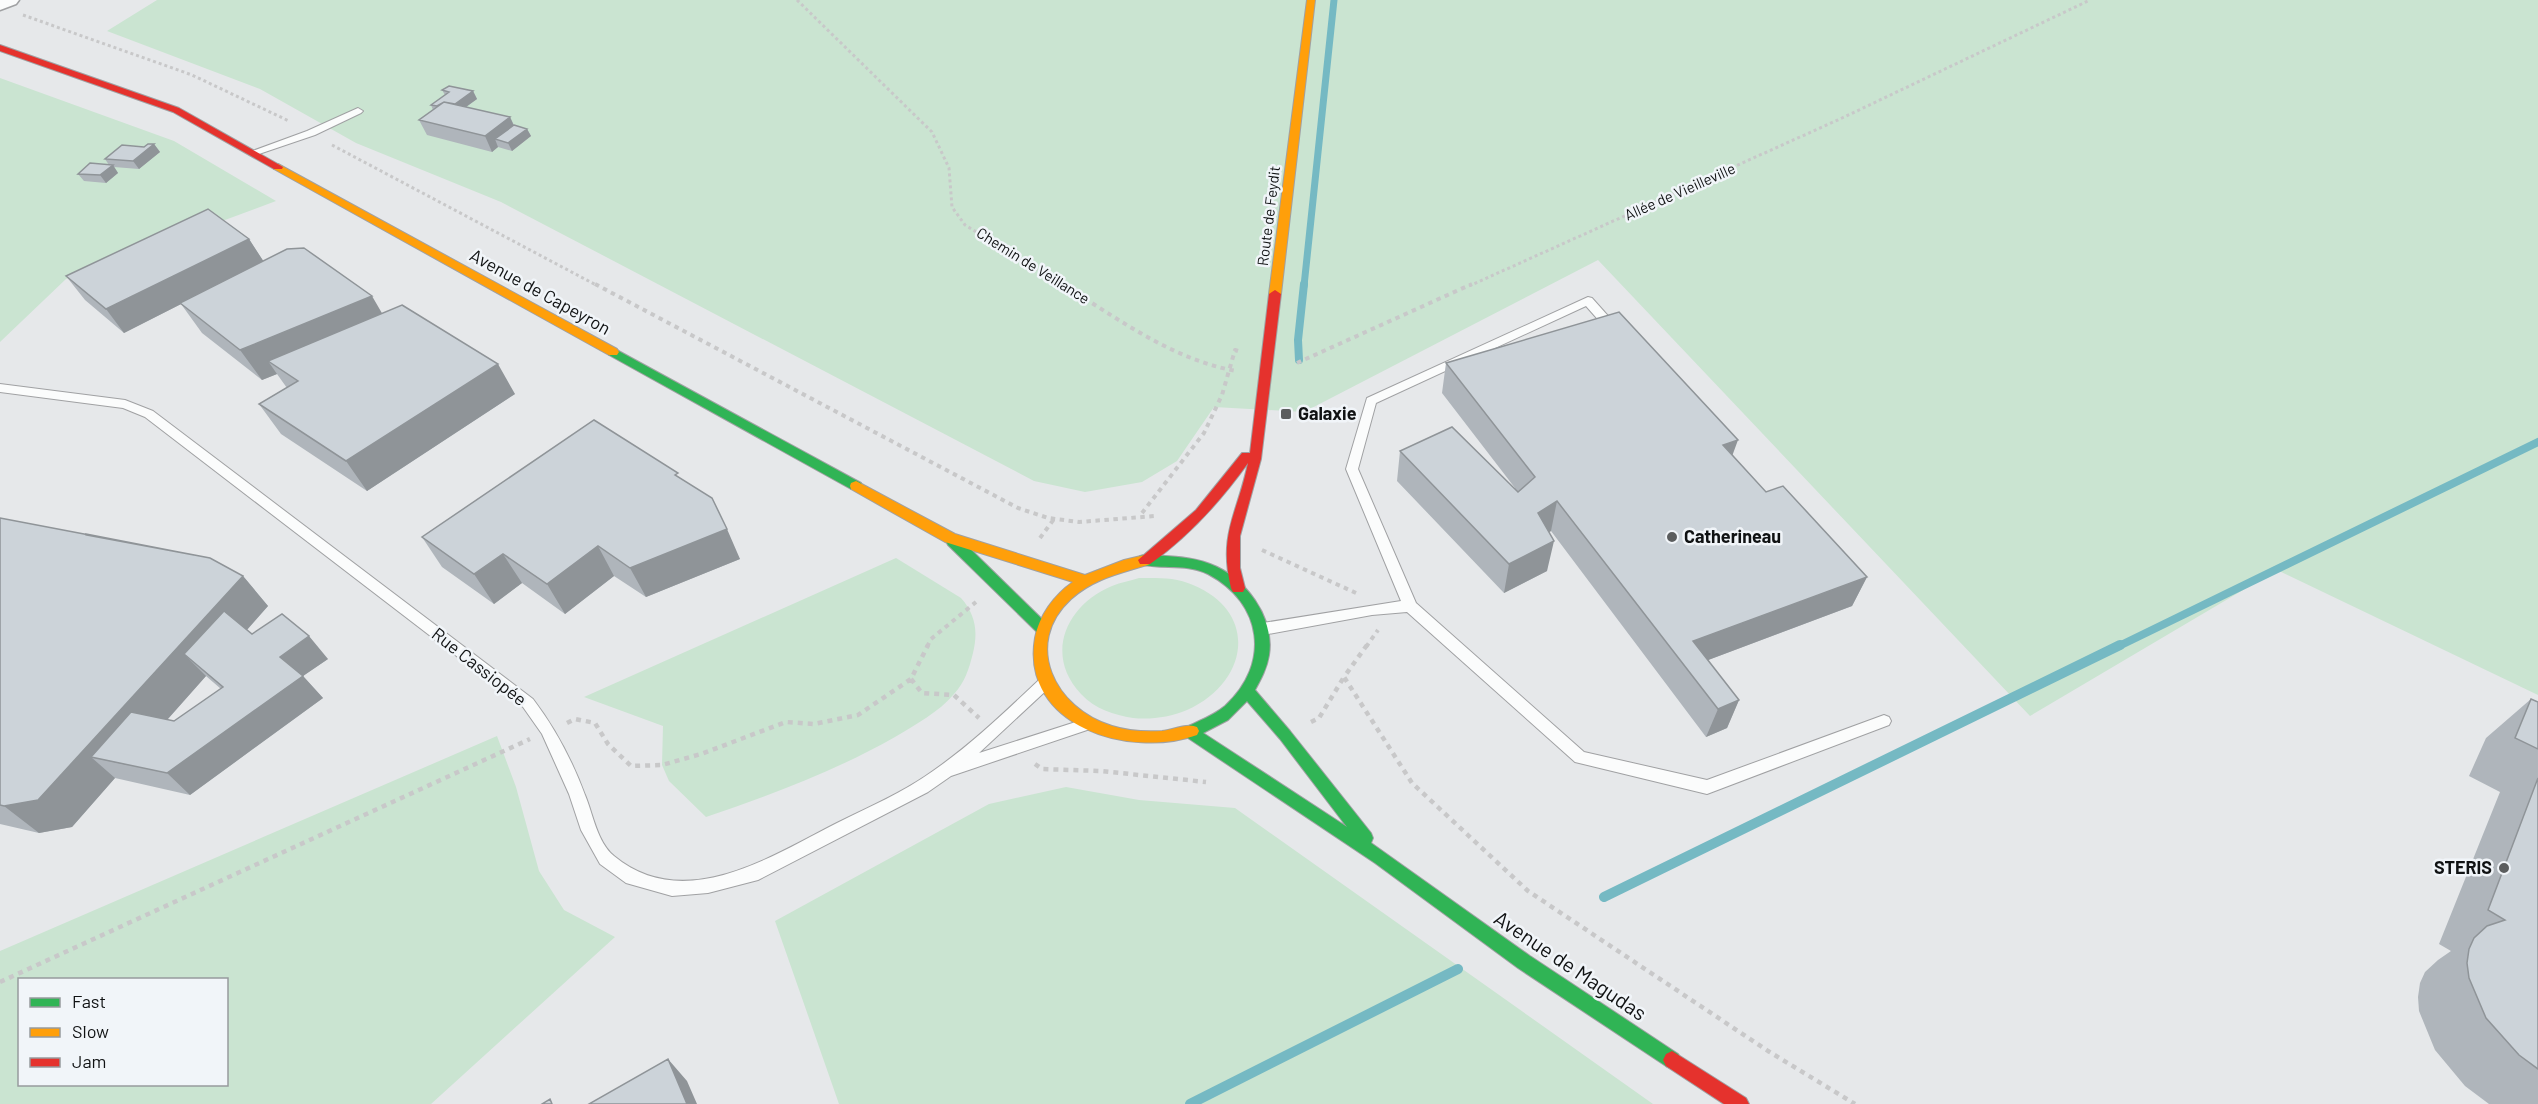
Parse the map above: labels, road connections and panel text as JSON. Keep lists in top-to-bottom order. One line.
{"streets":{"main road":["Route de Feydit","Avenue de Capeyron","Avenue de Magudas"],"lane":["Rue Cassiopée"],"path":["Allée de Vieilleville","Chemin de Veillance"]},"crossings":[["Allée de Vieilleville","Route de Feydit"],["Allée de Vieilleville","Chemin de Veillance"],["Route de Feydit","Chemin de Veillance"],["Route de Feydit","Avenue de Capeyron"],["Route de Feydit","Avenue de Magudas"],["Avenue de Capeyron","Avenue de Magudas"]],"places":{"transit":["Galaxie"],"other":["Catherineau","STERIS"]},"legend":["Fast","Slow","Jam"]}
